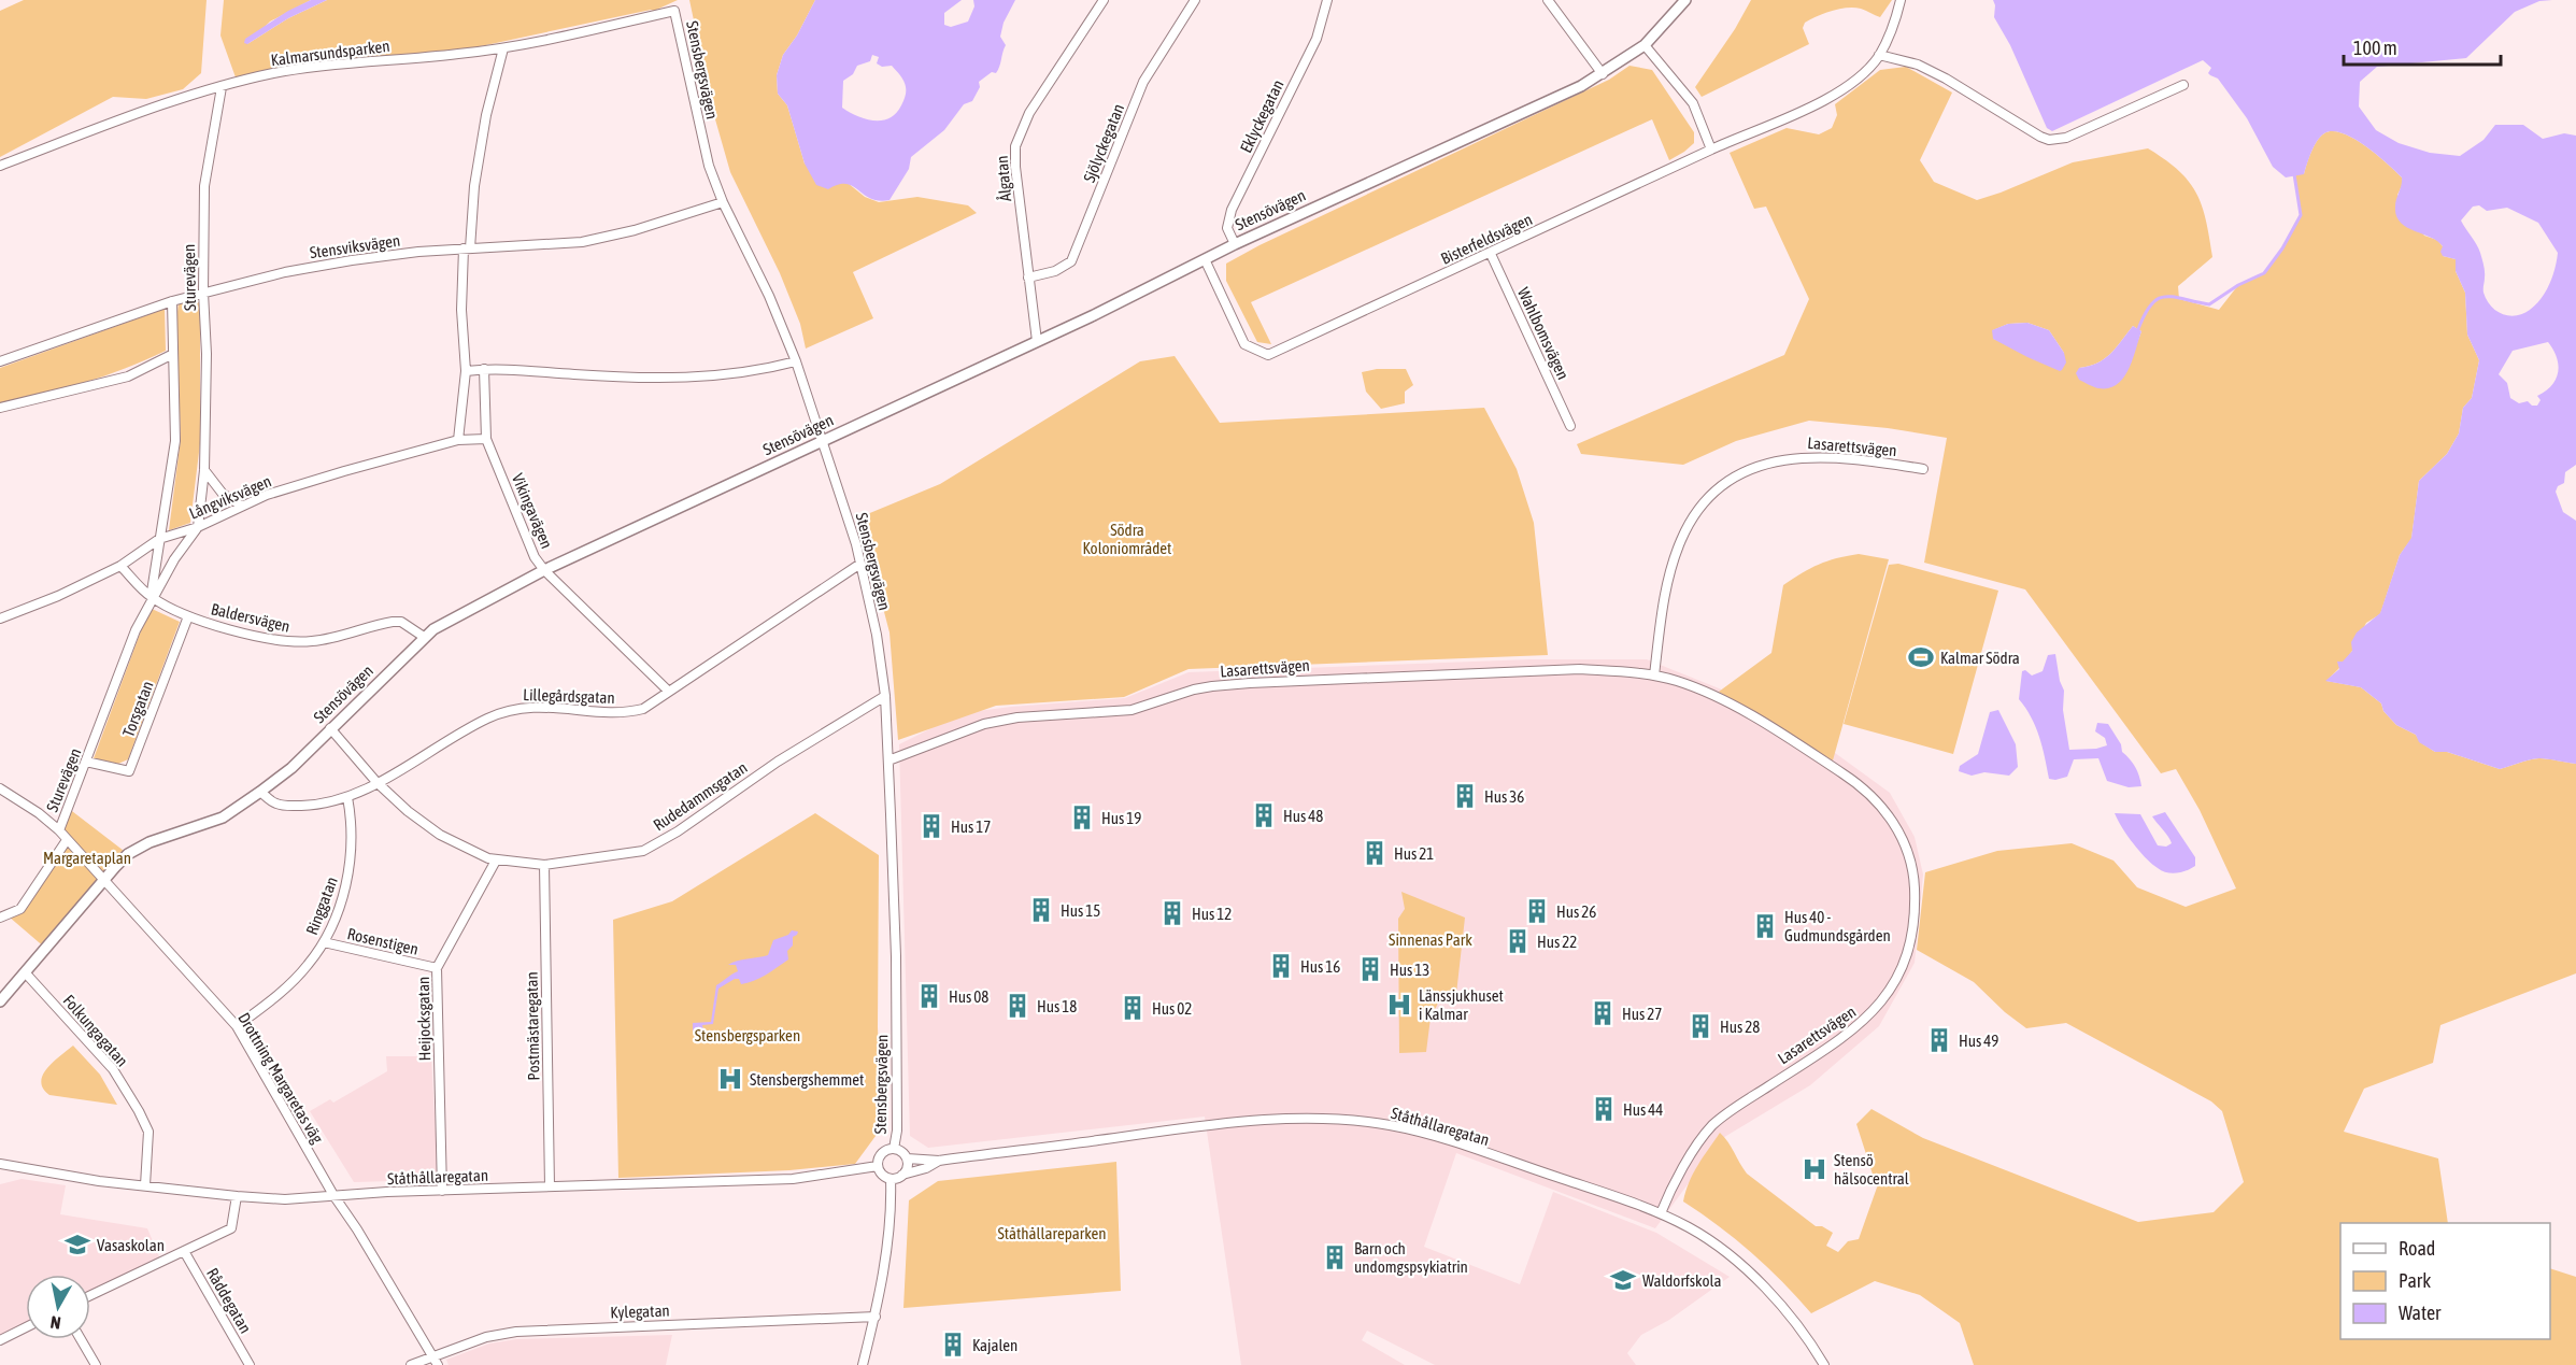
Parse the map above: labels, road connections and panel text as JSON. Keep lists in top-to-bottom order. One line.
{"streets":{"street":["Kalmarsundsparken","Stensbergsvägen","Eklyckegatan","Sjölyckegatan","Ålgatan","Stensövägen","Bisterfeldsvägen","Stensviksvägen","Sturevägen","Wahlbomsvägen","Lasarettsvägen","Långviksvägen","Vikingavägen","Baldersvägen","Lillegårdsgatan","Torsgatan","Rudedammsgatan","Ringgatan","Rosenstigen","Heijocksgatan","Postmästaregatan","Folkungagatan","Drottning Margaretas väg","Ståthållaregatan","Råddegatan","Kylegatan"]},"crossings":[["Kalmarsundsparken","Stensbergsvägen"],["Kalmarsundsparken","Sturevägen"],["Stensbergsvägen","Stensövägen"],["Stensbergsvägen","Stensviksvägen"],["Stensbergsvägen","Lasarettsvägen"],["Stensbergsvägen","Lillegårdsgatan"],["Stensbergsvägen","Rudedammsgatan"],["Stensbergsvägen","Ståthållaregatan"],["Eklyckegatan","Stensövägen"],["Sjölyckegatan","Ålgatan"],["Ålgatan","Stensövägen"],["Stensövägen","Bisterfeldsvägen"],["Stensövägen","Vikingavägen"],["Stensövägen","Baldersvägen"],["Stensövägen","Lillegårdsgatan"],["Stensövägen","Rudedammsgatan"],["Stensövägen","Folkungagatan"],["Stensövägen","Drottning Margaretas väg"],["Bisterfeldsvägen","Wahlbomsvägen"],["Stensviksvägen","Sturevägen"],["Sturevägen","Långviksvägen"],["Sturevägen","Baldersvägen"],["Sturevägen","Torsgatan"],["Sturevägen","Drottning Margaretas väg"],["Lasarettsvägen","Ståthållaregatan"],["Långviksvägen","Vikingavägen"],["Långviksvägen","Baldersvägen"],["Vikingavägen","Lillegårdsgatan"],["Baldersvägen","Torsgatan"],["Lillegårdsgatan","Rudedammsgatan"],["Lillegårdsgatan","Ringgatan"],["Rudedammsgatan","Heijocksgatan"],["Rudedammsgatan","Postmästaregatan"],["Ringgatan","Rosenstigen"],["Ringgatan","Drottning Margaretas väg"],["Rosenstigen","Heijocksgatan"],["Heijocksgatan","Ståthållaregatan"],["Postmästaregatan","Ståthållaregatan"],["Folkungagatan","Ståthållaregatan"],["Drottning Margaretas väg","Ståthållaregatan"],["Drottning Margaretas väg","Kylegatan"]],"parks":["Södra Koloniområdet","Margaretaplan","Sinnenas Park","Stensbergsparken","Ståthållareparken"],"places":{"sports":["Kalmar Södra"],"building":["Hus 36","Hus 48","Hus 19","Hus 17","Hus 21","Hus 15","Hus 26","Hus 12","Hus 40 - Gudmundsgården","Hus 22","Hus 16","Hus 13","Hus 08","Hus 18","Hus 02","Hus 27","Hus 28","Hus 49","Hus 44","Barn och undomgspsykiatrin","Kajalen"],"hospital":["Länssjukhuset i Kalmar","Stensbergshemmet","Stensö hälsocentral"],"school or university":["Vasaskolan","Waldorfskola"]},"legend":["Road","Park","Water"],"scale_bar":"100 m","north":"bottom"}
